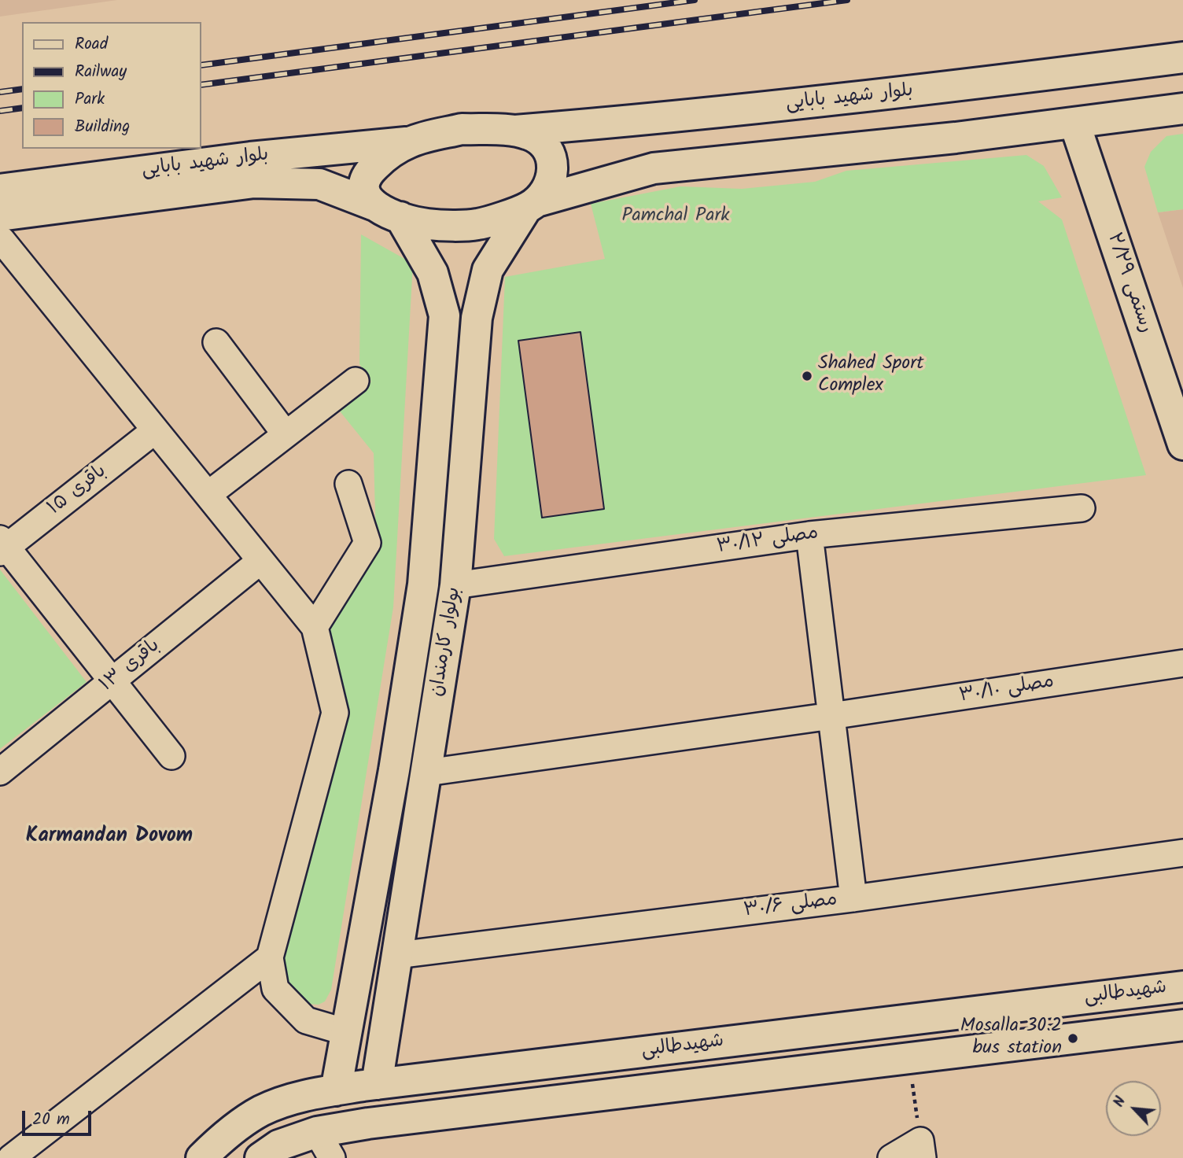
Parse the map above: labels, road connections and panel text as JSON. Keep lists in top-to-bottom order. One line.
{"streets":{"street":["بلوار شهید بابایی","رستمی ۲/۲۹","باقری ۱۵","مصلی ۳۰/۱۲","بولوار کارمندان","باقری ۱۳","مصلی ۳۰/۱۰","مصلی ۳۰/۶","شهیدطالبی"]},"crossings":[["بلوار شهید بابایی","بولوار کارمندان"],["مصلی ۳۰/۱۲","بولوار کارمندان"],["بولوار کارمندان","مصلی ۳۰/۱۰"],["بولوار کارمندان","مصلی ۳۰/۶"],["بولوار کارمندان","شهیدطالبی"]],"districts":["Karmandan Dovom"],"parks":["Pamchal Park"],"places":["Shahed Sport Complex","Mosalla 30.2 bus station"],"legend":["Road","Railway","Park","Building"],"scale_bar":"20 m","north":"top left"}
